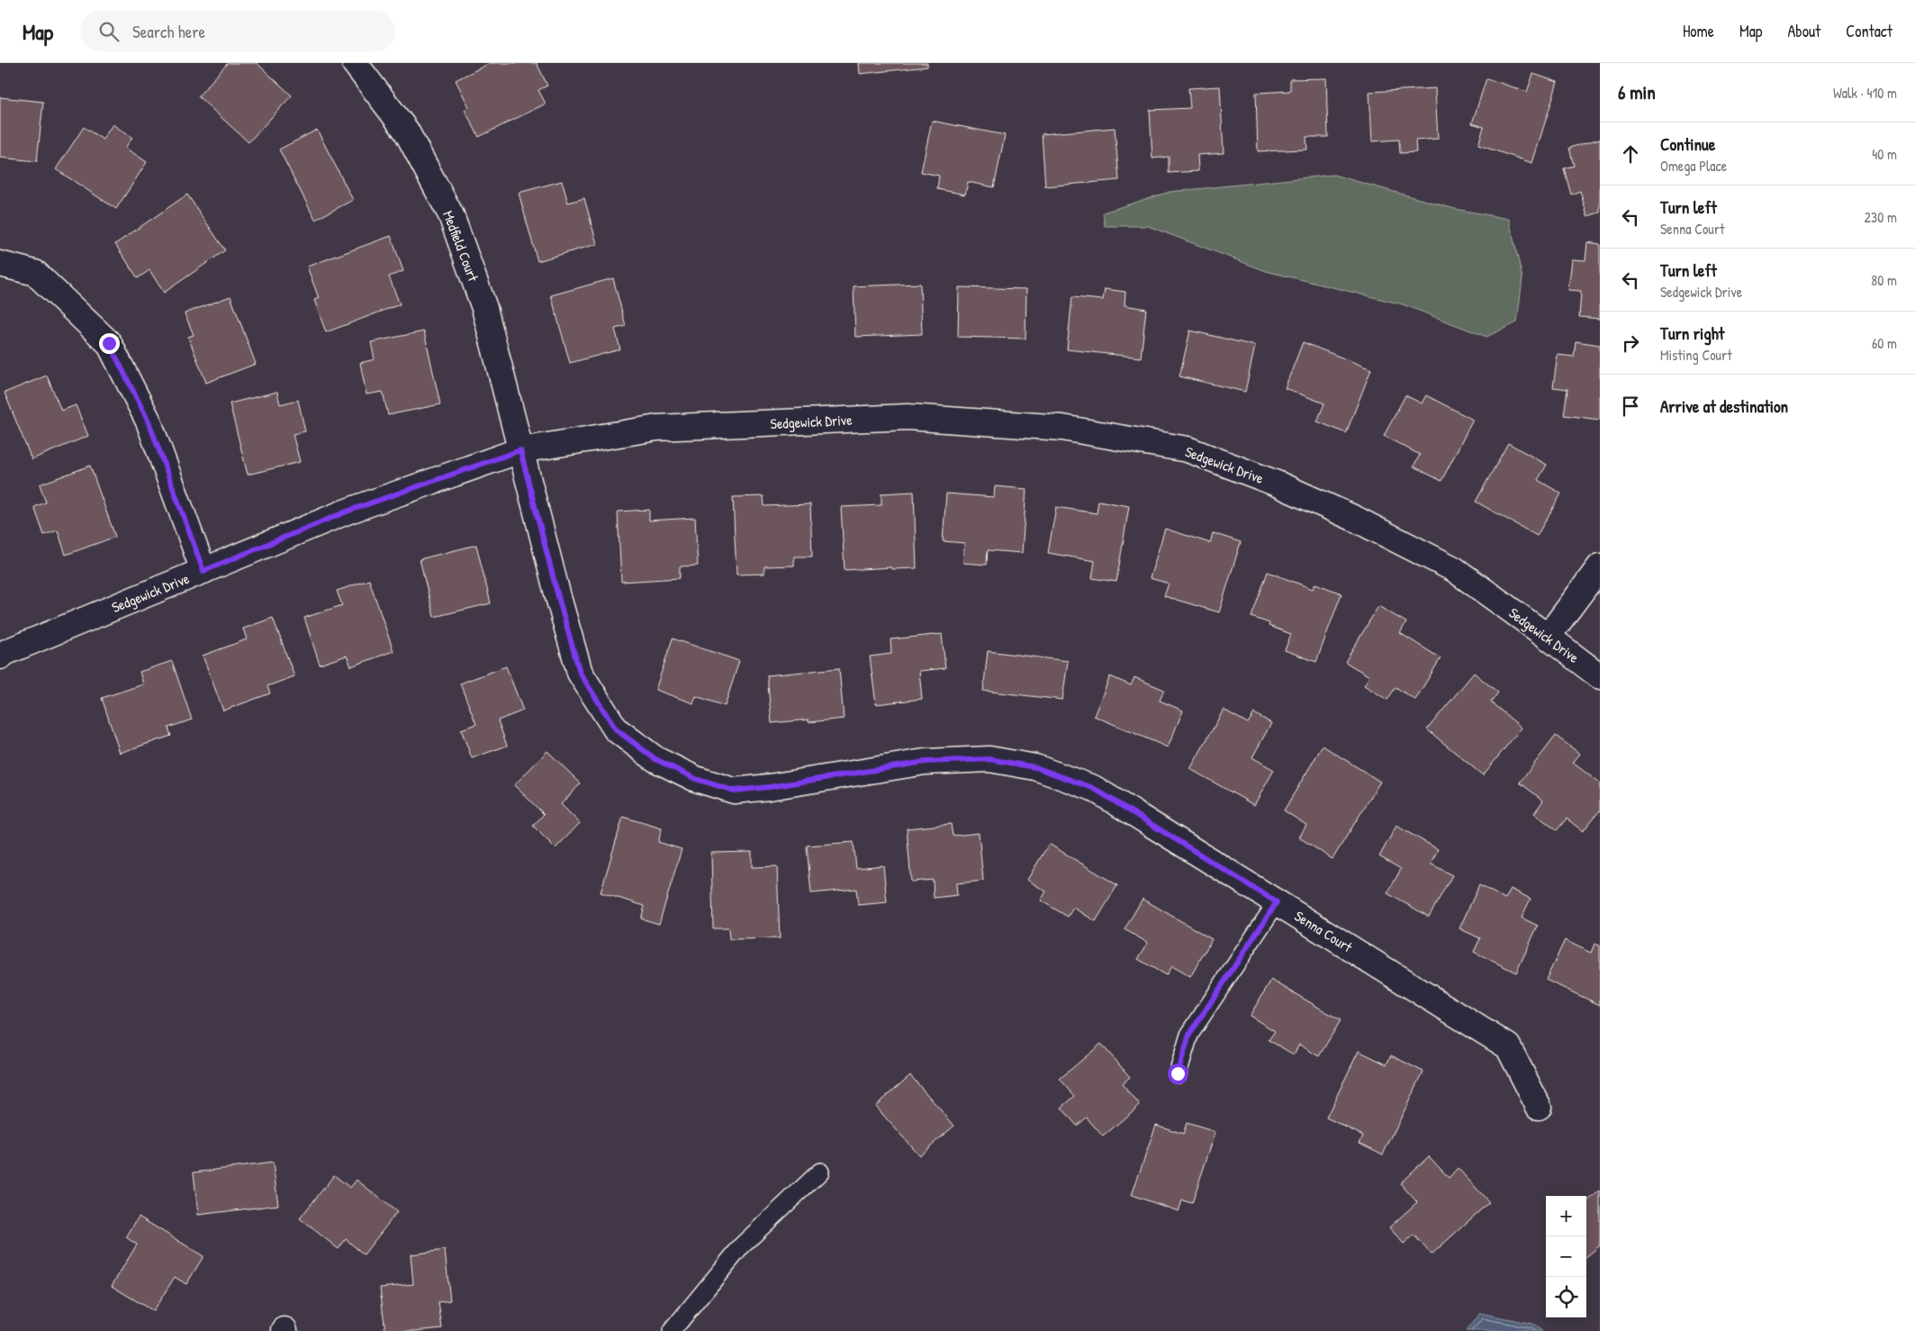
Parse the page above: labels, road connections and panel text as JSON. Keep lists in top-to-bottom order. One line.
{"streets":{"street":["Medfield Court","Sedgewick Drive","Senna Court"]},"crossings":[["Medfield Court","Sedgewick Drive"],["Medfield Court","Senna Court"],["Sedgewick Drive","Senna Court"]],"page":{"header":"Map","search":"Search here","nav":["Home","Map","About","Contact"],"heading":["6 min","Walk · 410 m"],"list":[["Continue","Omega Place","40 m"],["Turn left","Senna Court","230 m"],["Turn left","Sedgewick Drive","80 m"],["Turn right","Misting Court","60 m"],"Arrive at destination"],"map_buttons":["+","−"]}}
